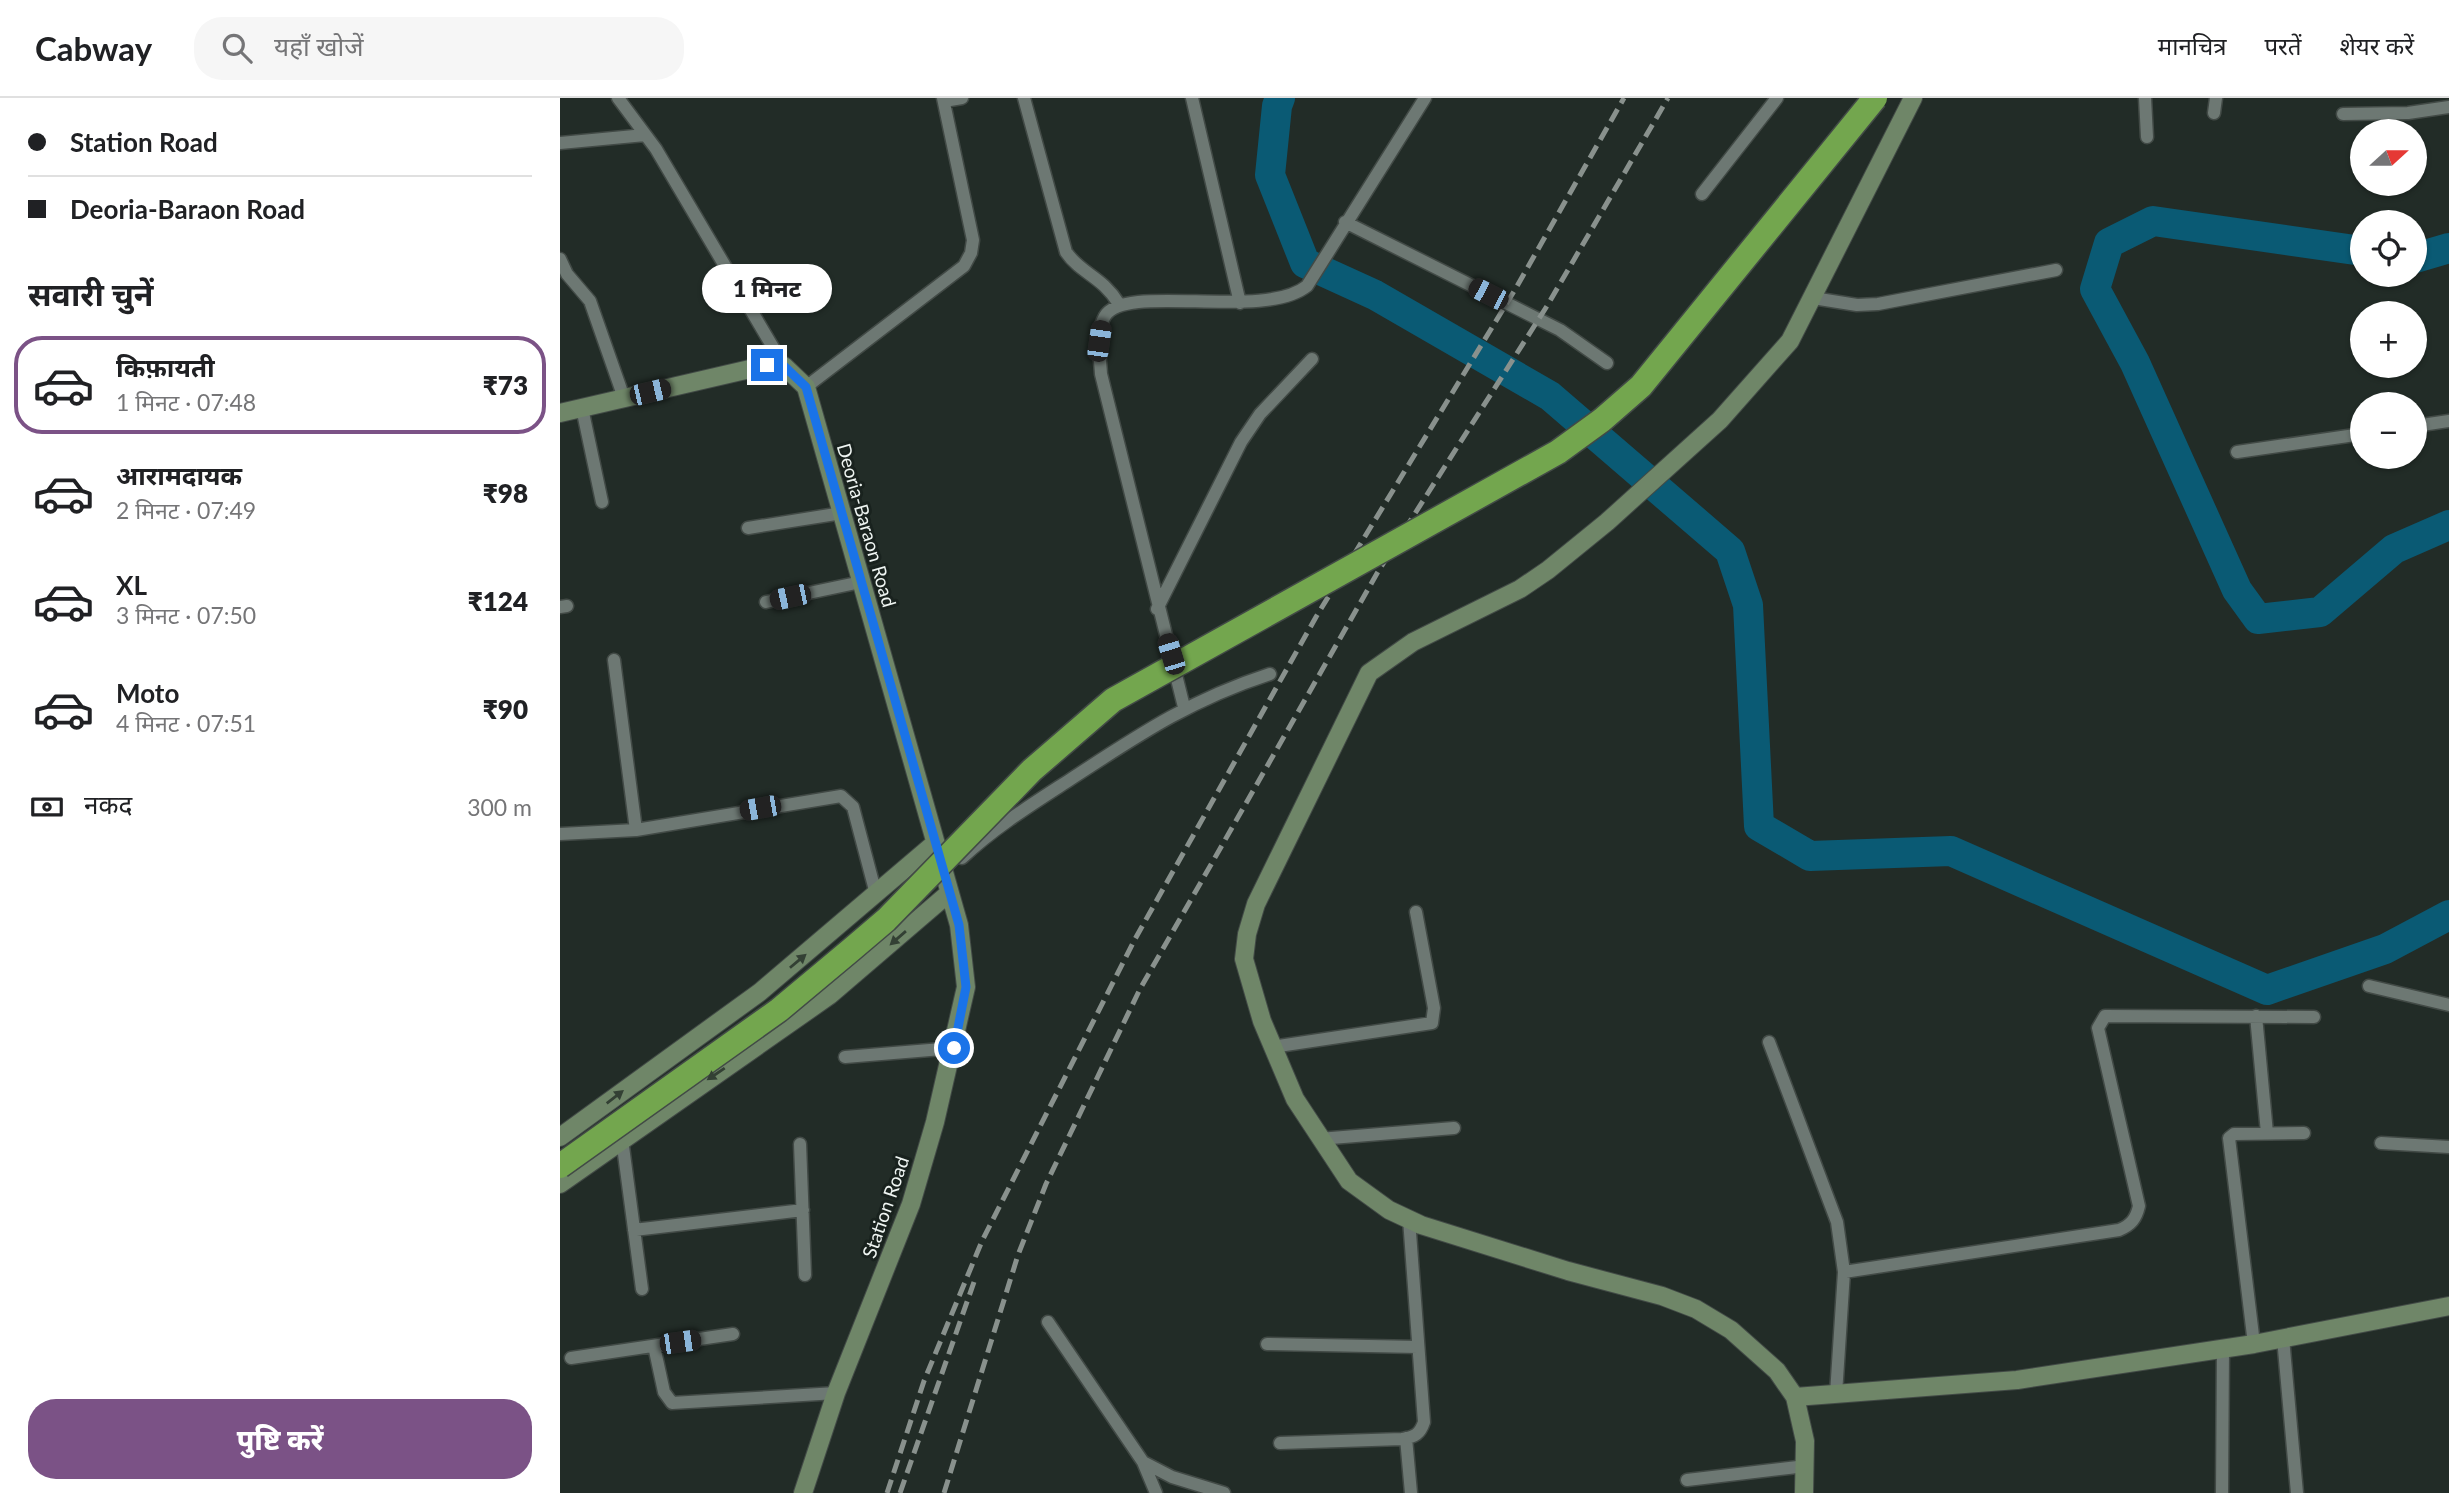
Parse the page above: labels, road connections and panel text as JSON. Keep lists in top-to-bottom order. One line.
{"streets":{"street":["Deoria-Baraon Road","Station Road"]},"crossings":[["Deoria-Baraon Road","Station Road"]],"north":"right","page":{"header":"Cabway","search":"यहाँ खोजें","nav":["मानचित्र","परतें","शेयर करें"],"banner":["Station Road","Deoria-Baraon Road"],"map_buttons":["+","−"],"heading":"सवारी चुनें","bubble":"1 मिनट","list":[{"name":"किफ़ायती","note":"1 मिनट · 07:48","value":"₹73"},{"name":"आरामदायक","note":"2 मिनट · 07:49","value":"₹98"},{"name":"XL","note":"3 मिनट · 07:50","value":"₹124"},{"name":"Moto","note":"4 मिनट · 07:51","value":"₹90"}],"pay":["नकद","300 m"],"buttons":"पुष्टि करें"}}
